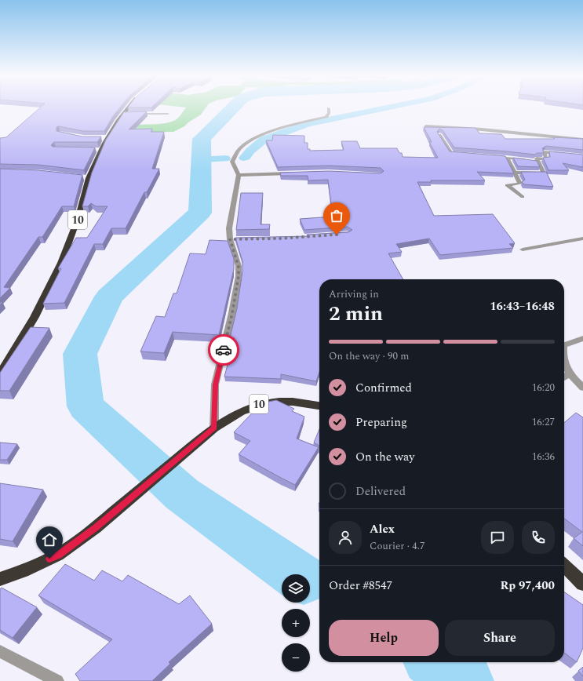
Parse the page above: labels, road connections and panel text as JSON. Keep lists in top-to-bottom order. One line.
{"streets":{"highway":["10"]},"page":{"heading":["2 min","Arriving in","16:43–16:48"],"panel":["Alex","Courier · 4.7","Order #8547","Rp 97,400"],"bar":"On the way · 90 m","list":[["Confirmed","16:20"],["Preparing","16:27"],["On the way","16:36"],"Delivered"],"map_buttons":["+","−"],"buttons":["Help","Share"]}}
